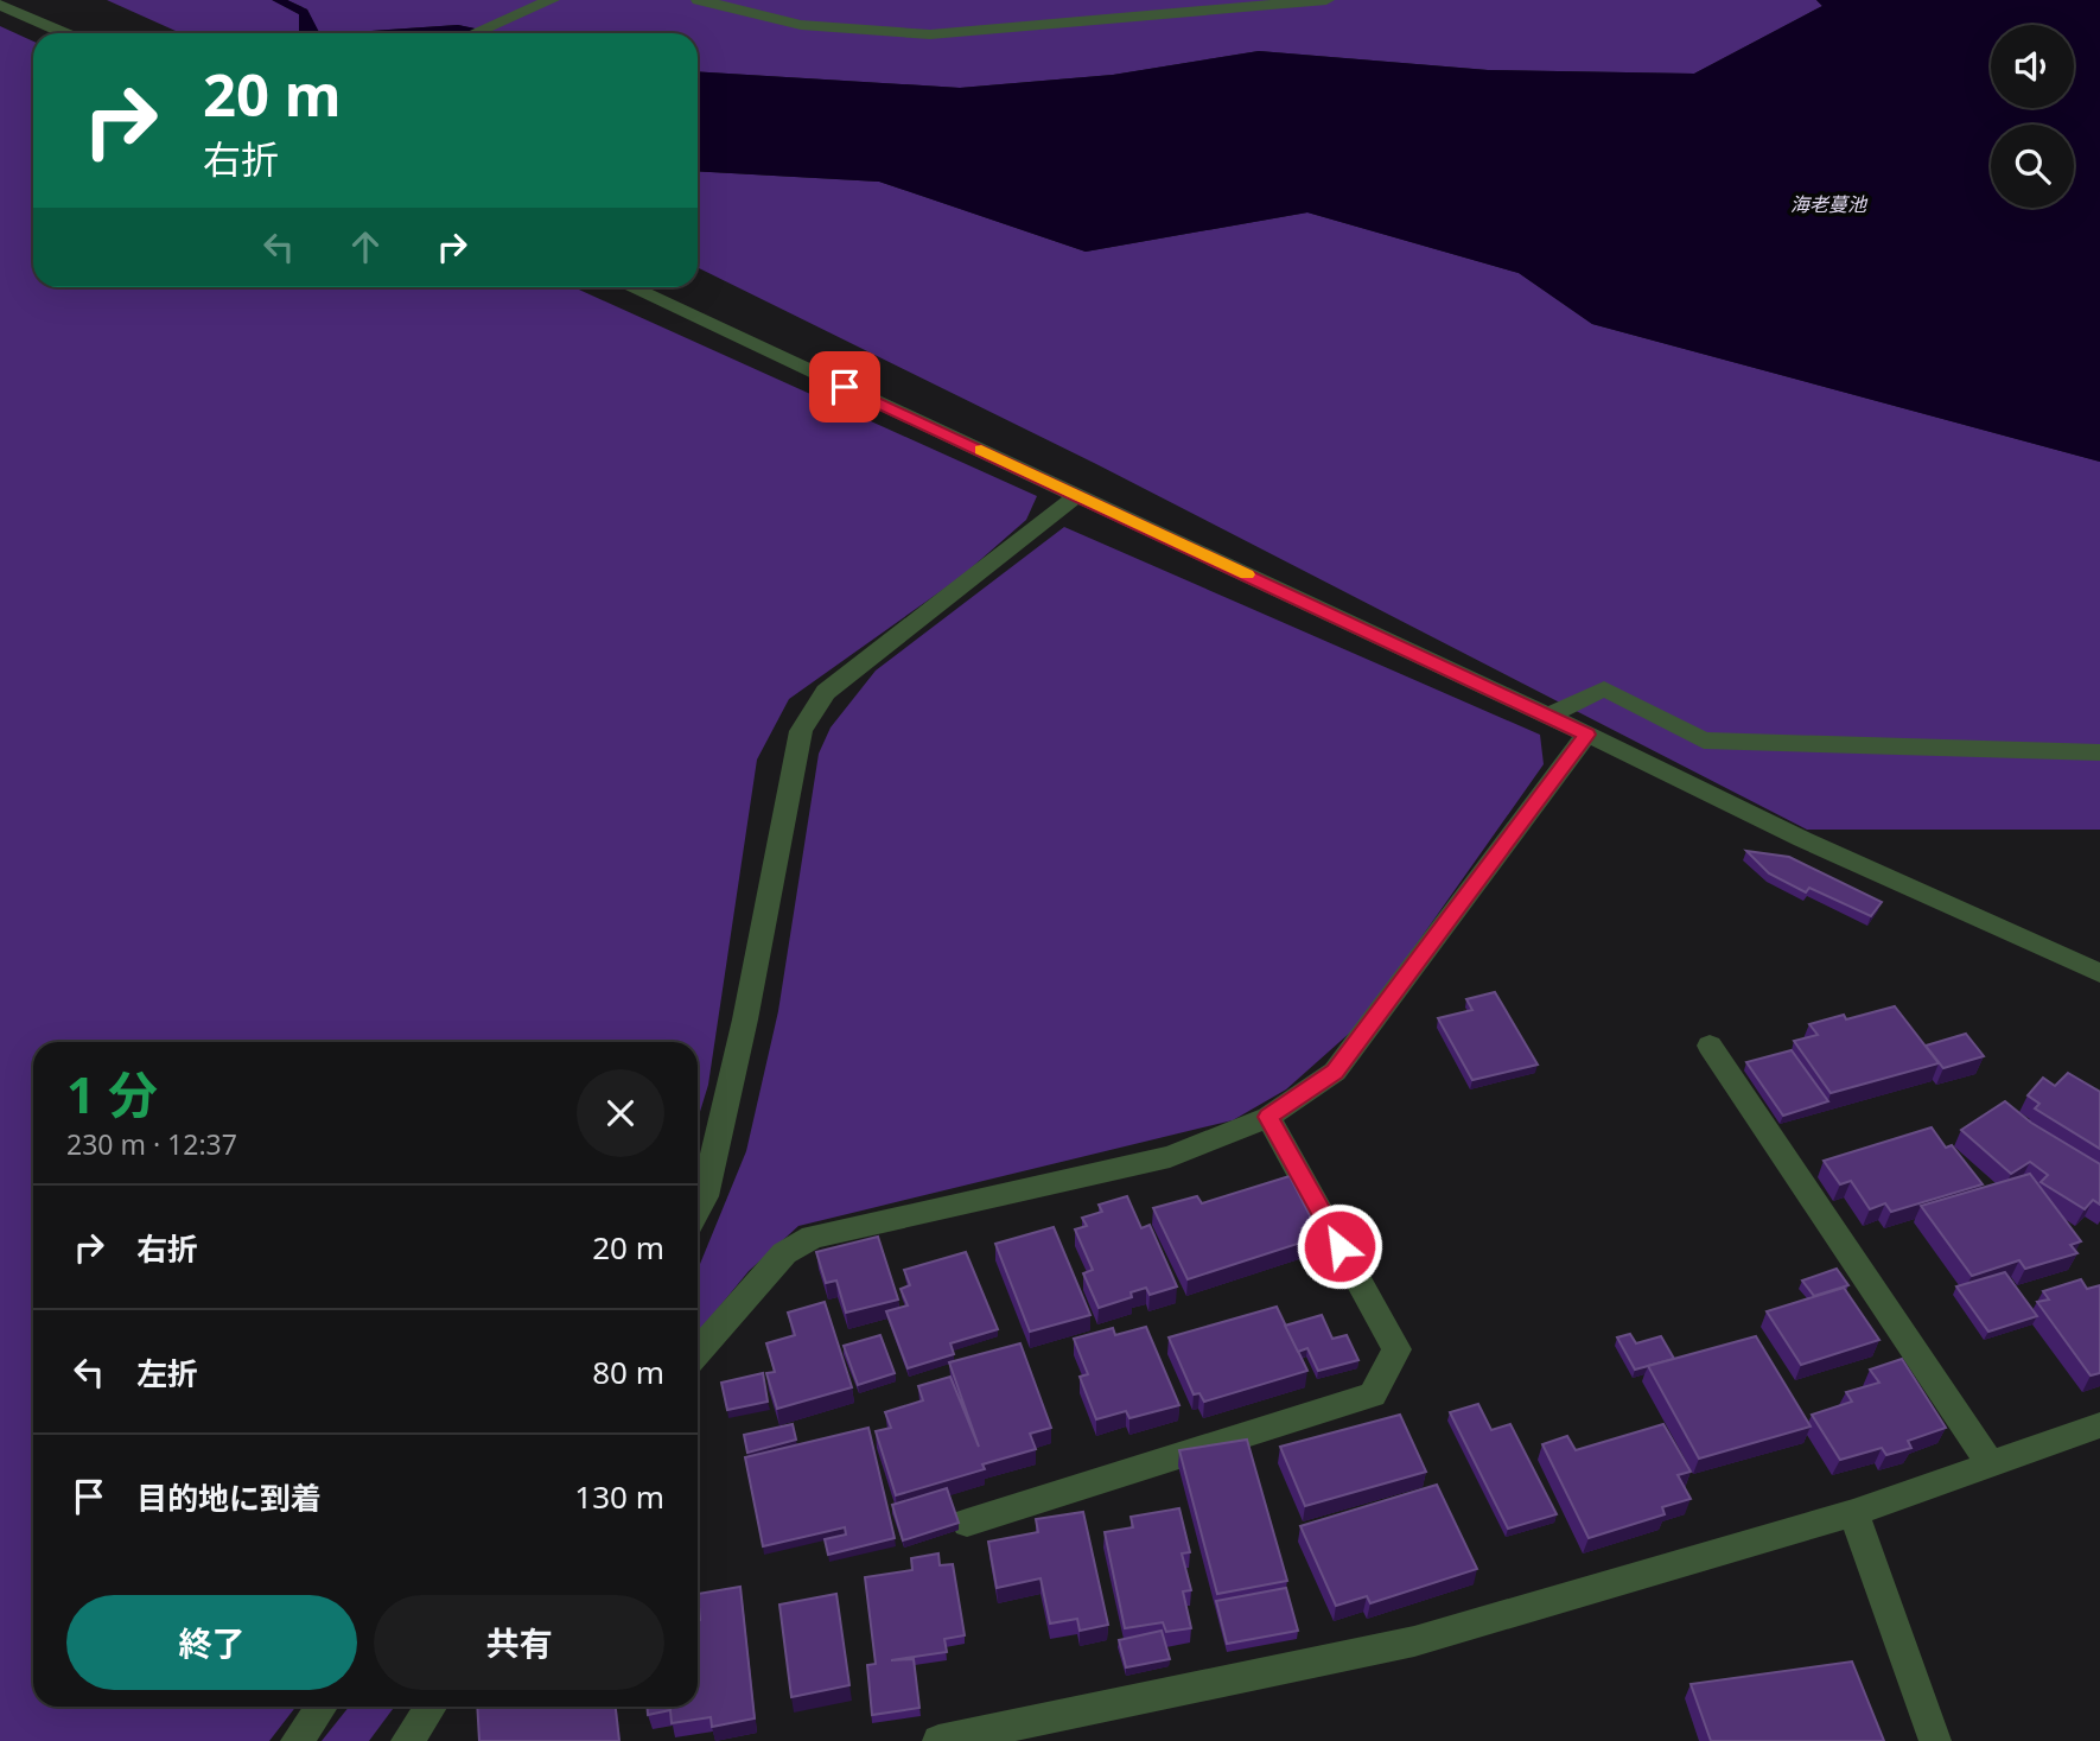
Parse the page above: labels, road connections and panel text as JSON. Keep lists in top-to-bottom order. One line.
{"water":["海老蔓池"],"page":{"turn":["20 m","右折"],"heading":["1 分","230 m · 12:37"],"list":[{"name":"右折","value":"20 m"},{"name":"左折","value":"80 m"},{"name":"目的地に到着","value":"130 m"}],"buttons":["終了","共有"]}}
